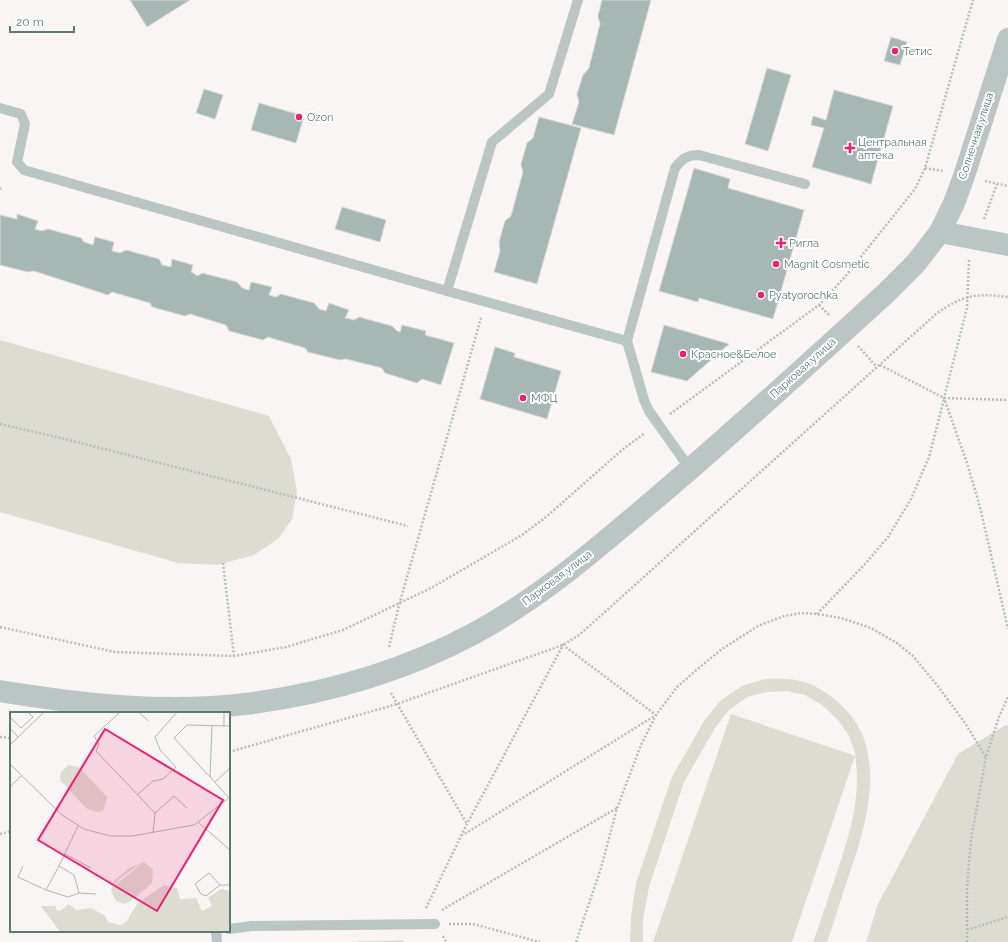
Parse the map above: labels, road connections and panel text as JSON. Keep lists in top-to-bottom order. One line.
{"streets":{"street":["Солнечная улица","Парковая улица"]},"crossings":[["Солнечная улица","Парковая улица"]],"places":{"other":["Тетис","Ozon","Magnit Cosmetic","Pyatyorochka","Красное&Белое","МФЦ"],"health":["Центральная аптека","Ригла"]},"scale_bar":"20 m"}
